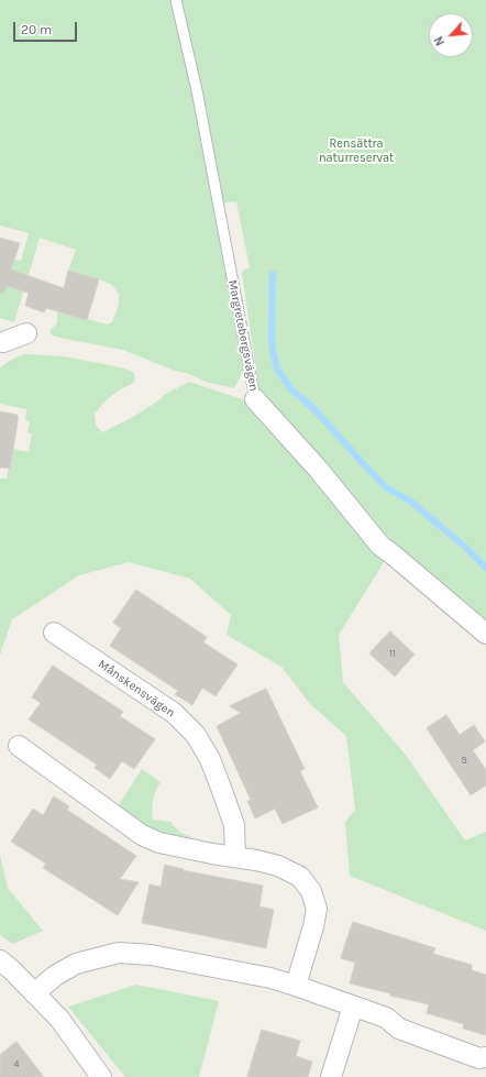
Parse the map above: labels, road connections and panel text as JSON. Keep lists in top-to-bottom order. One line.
{"streets":{"street":["Margretebergsvägen","Månskensvägen"]},"parks":["Rensättra naturreservat"],"house_numbers":["11","9","4"],"scale_bar":"20 m","north":"bottom left"}
